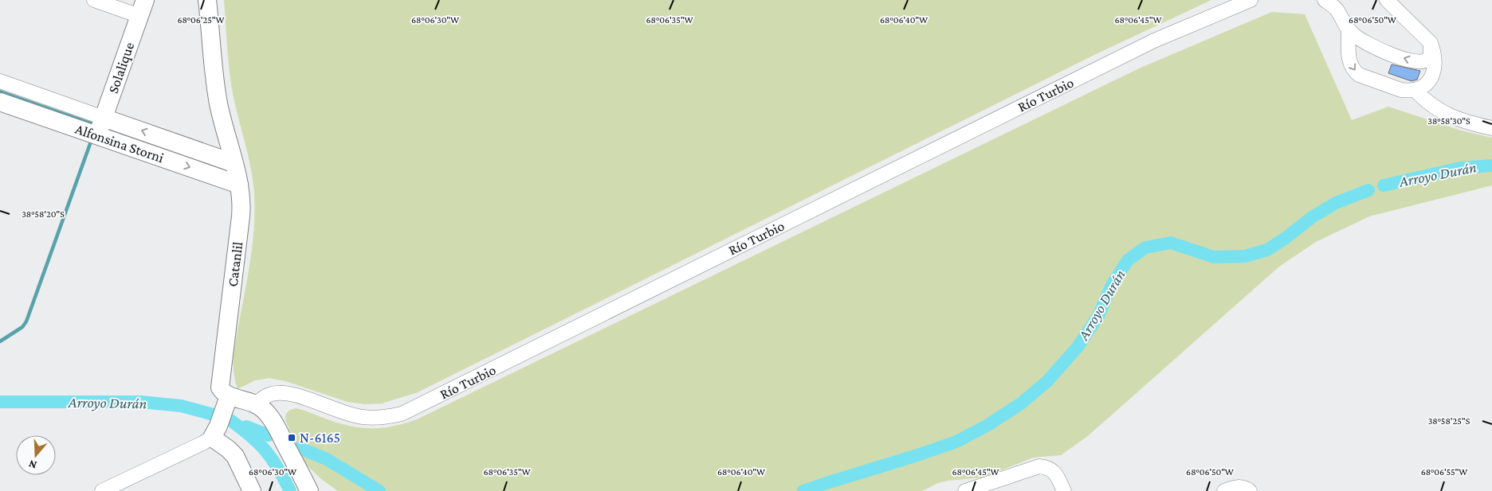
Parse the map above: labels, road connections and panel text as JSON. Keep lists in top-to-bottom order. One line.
{"streets":{"street":["Solalique","Río Turbio","Alfonsina Storni","Catanlil"]},"crossings":[["Solalique","Alfonsina Storni"],["Alfonsina Storni","Catanlil"]],"water":["Arroyo Durán"],"places":{"transit":["N-6165"]},"north":"bottom","coordinates":["68°06'25\"W","68°06'30\"W","68°06'35\"W","68°06'40\"W","68°06'45\"W","68°06'50\"W","38°58'30\"S","38°58'20\"S","38°58'25\"S","68°06'55\"W"]}
